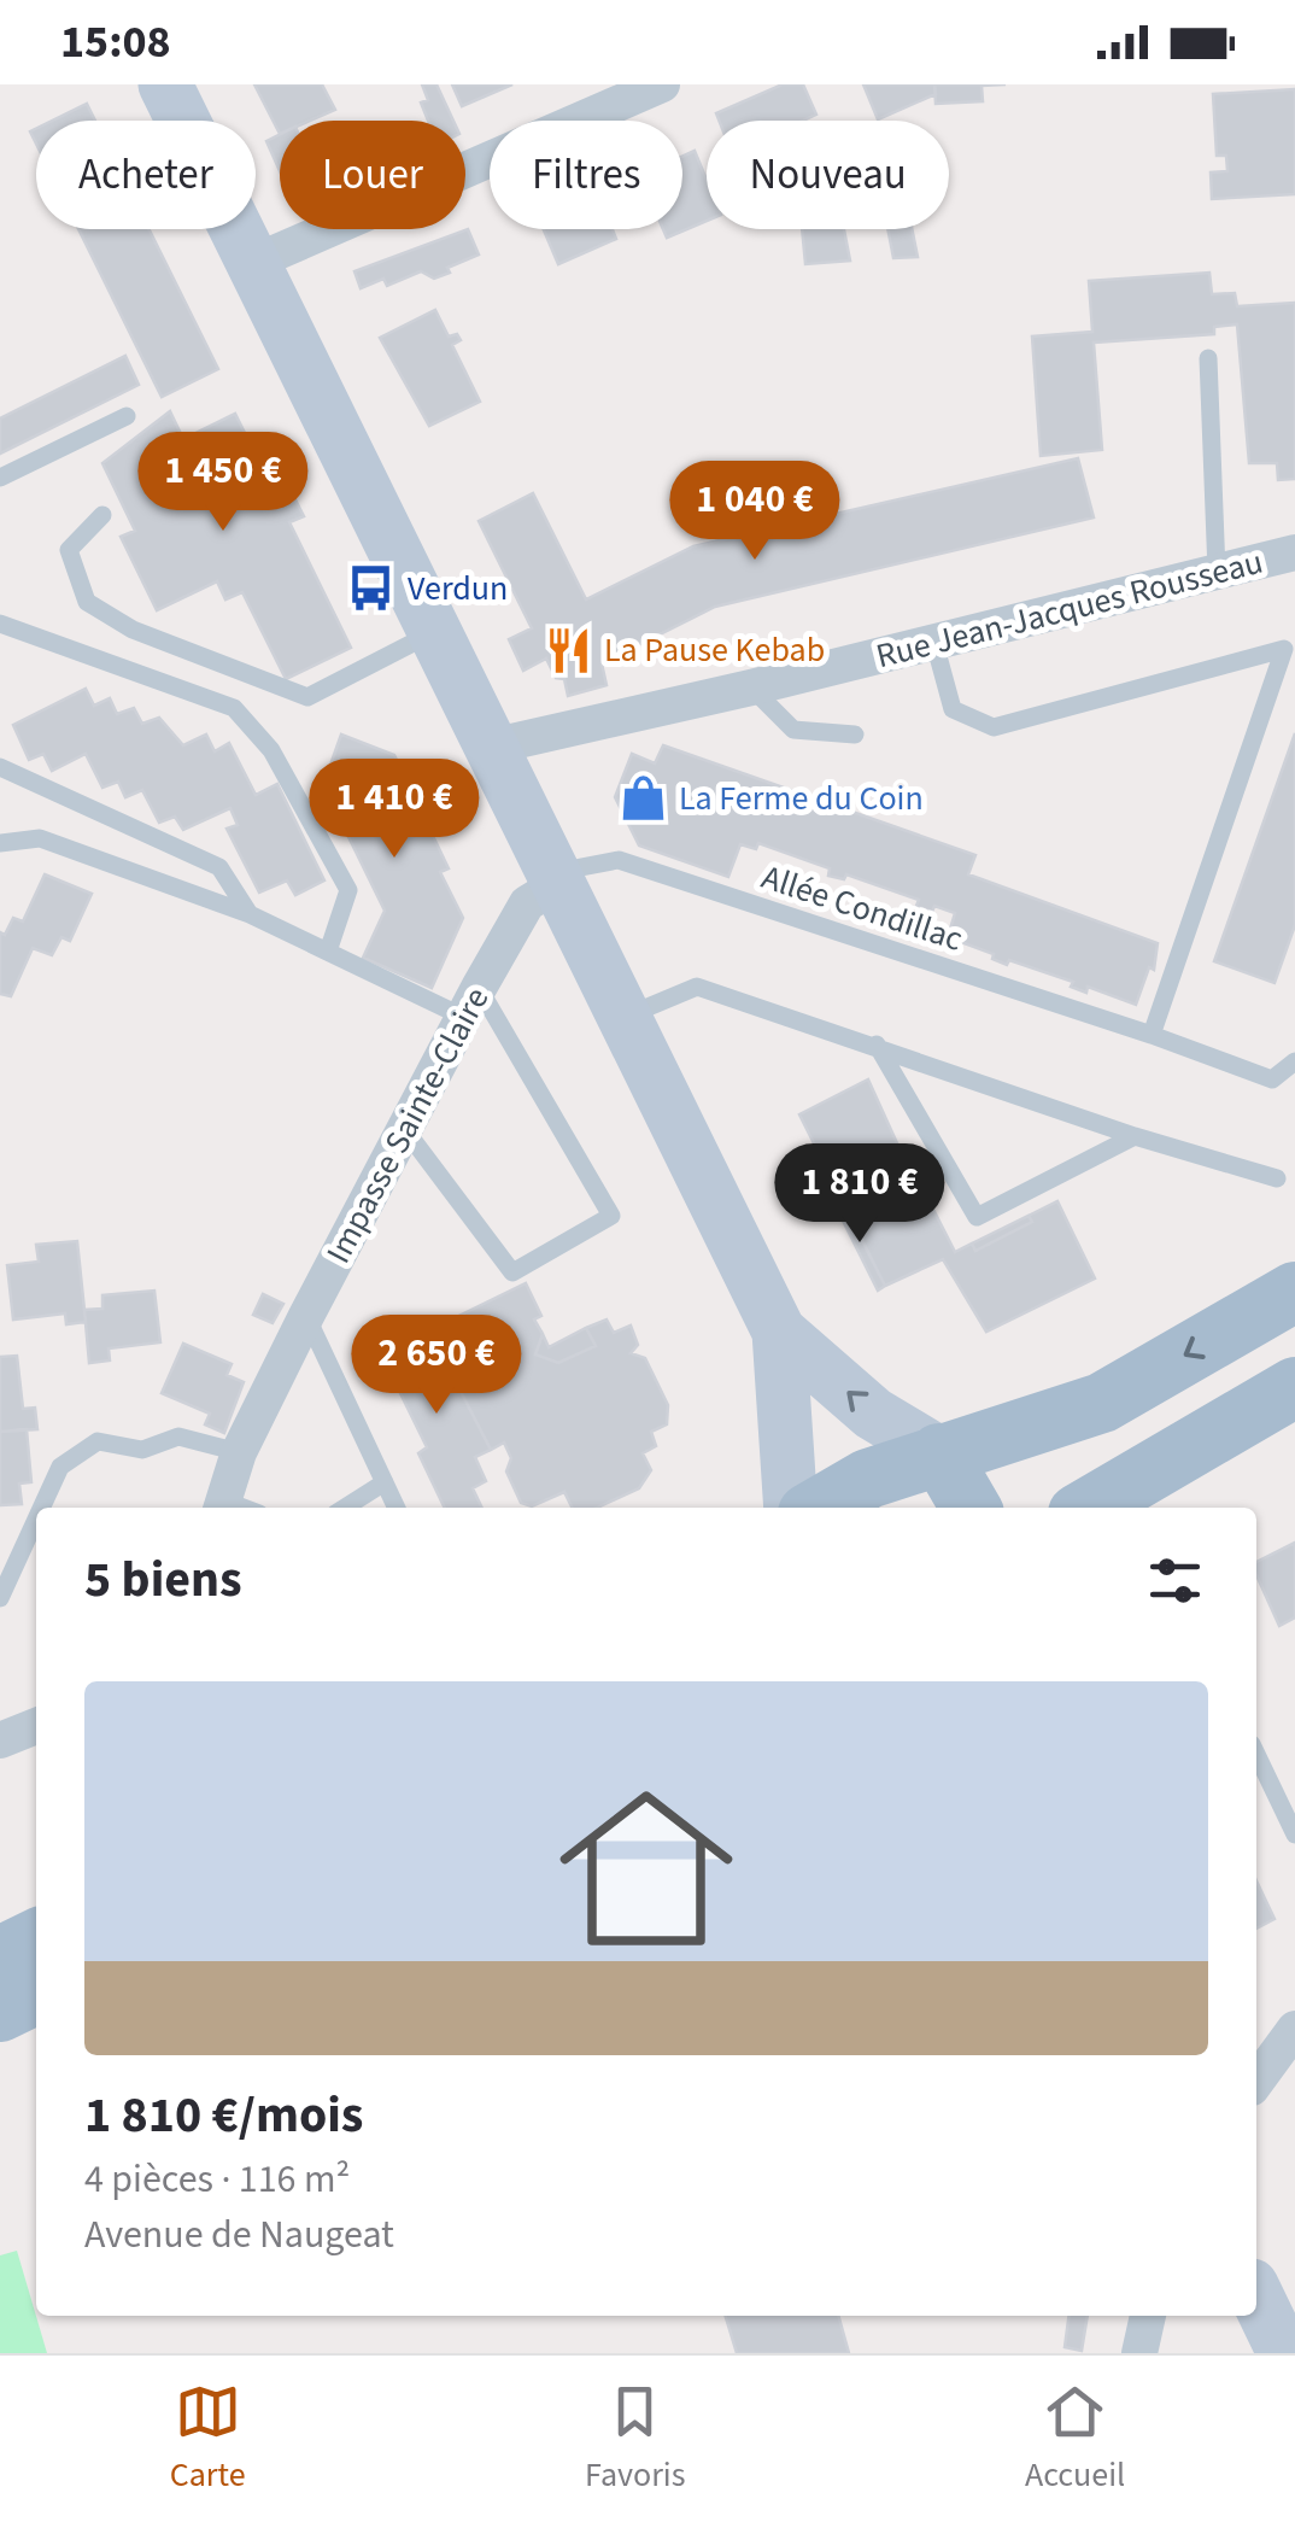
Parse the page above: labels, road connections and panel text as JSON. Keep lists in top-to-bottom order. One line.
{"streets":{"street":["Rue Jean-Jacques Rousseau","Impasse Sainte-Claire"],"lane":["Allée Condillac"]},"crossings":[["Allée Condillac","Impasse Sainte-Claire"]],"places":{"bus stop":["Verdun"],"restaurant":["La Pause Kebab"],"shop":["La Ferme du Coin"]},"page":{"status":"15:08","chip":["Acheter","Louer","Filtres","Nouveau"],"price":["1 450 €","1 040 €","1 410 €","1 810 €","2 650 €"],"heading":"5 biens","list":[{"name":"1 810 €/mois","note":"4 pièces · 116 m² · Avenue de Naugeat"}],"tabs":["Carte","Favoris","Accueil"]}}
